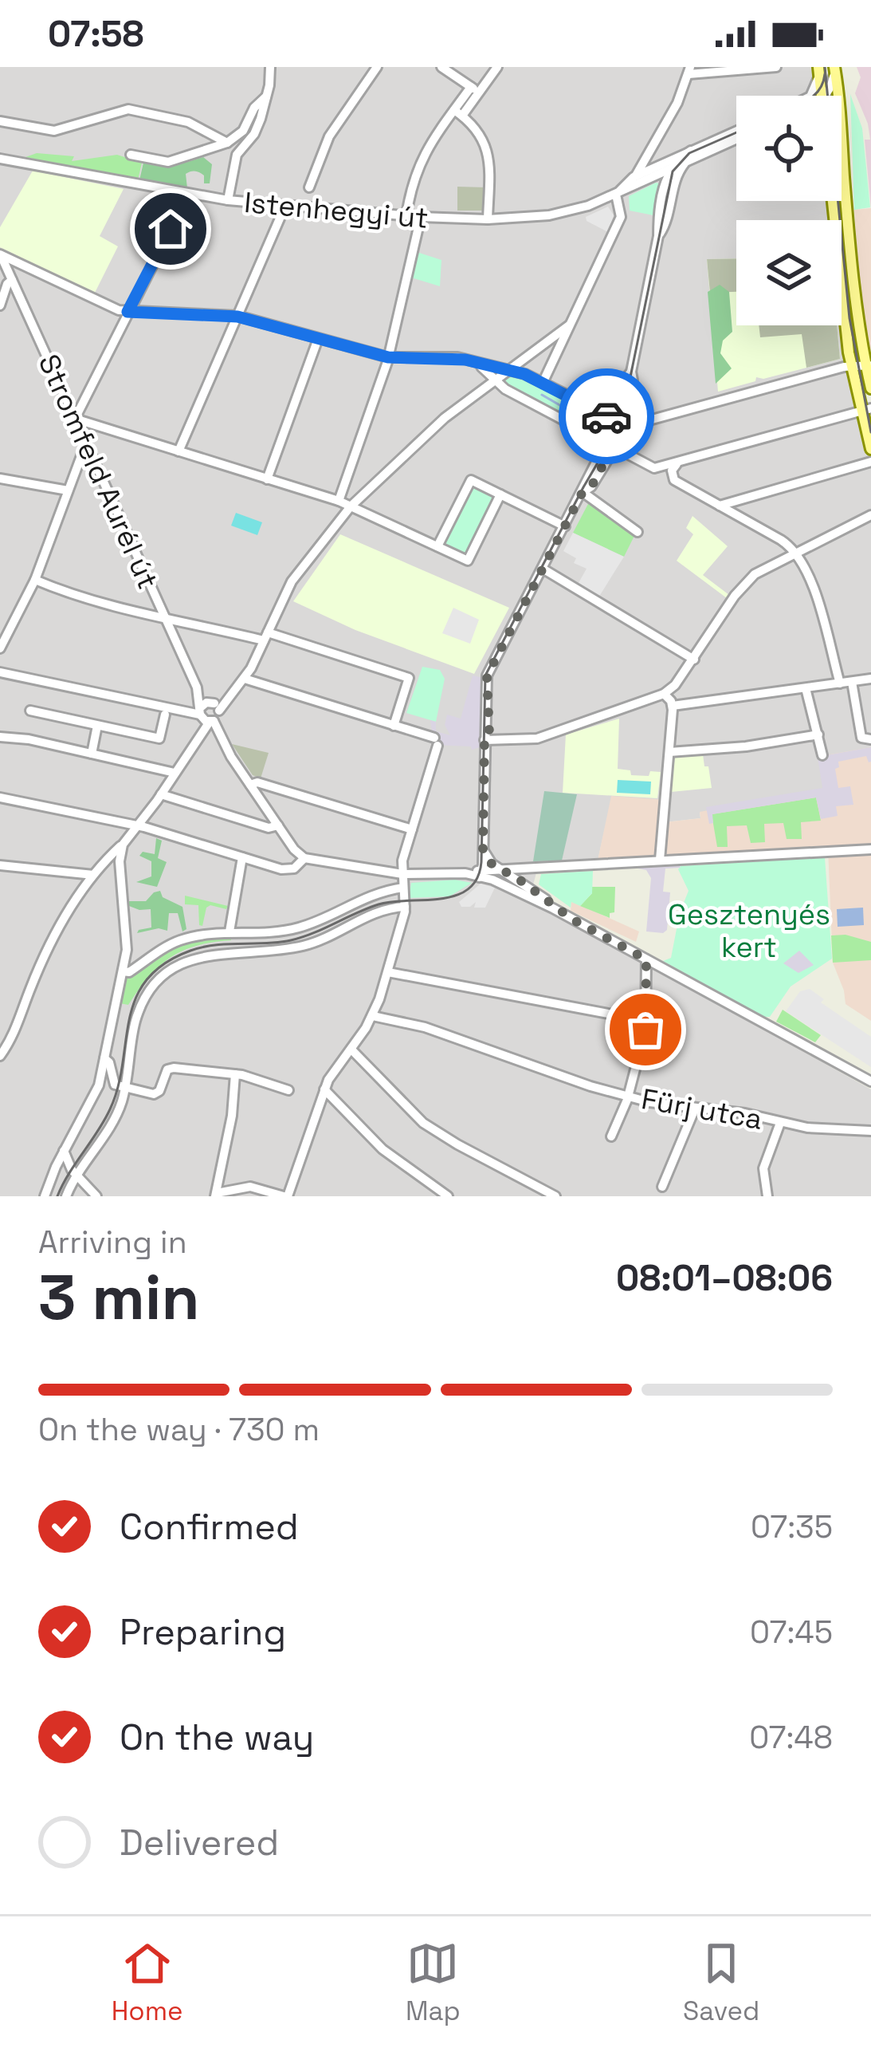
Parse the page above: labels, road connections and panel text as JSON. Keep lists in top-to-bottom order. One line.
{"streets":{"street":["Istenhegyi út","Stromfeld Aurél út","Fürj utca"]},"parks":["Gesztenyés kert"],"page":{"status":"07:58","heading":["3 min","Arriving in","08:01–08:06"],"bar":"On the way · 730 m","list":[["Confirmed","07:35"],["Preparing","07:45"],["On the way","07:48"],"Delivered"],"tabs":["Home","Map","Saved"]}}
